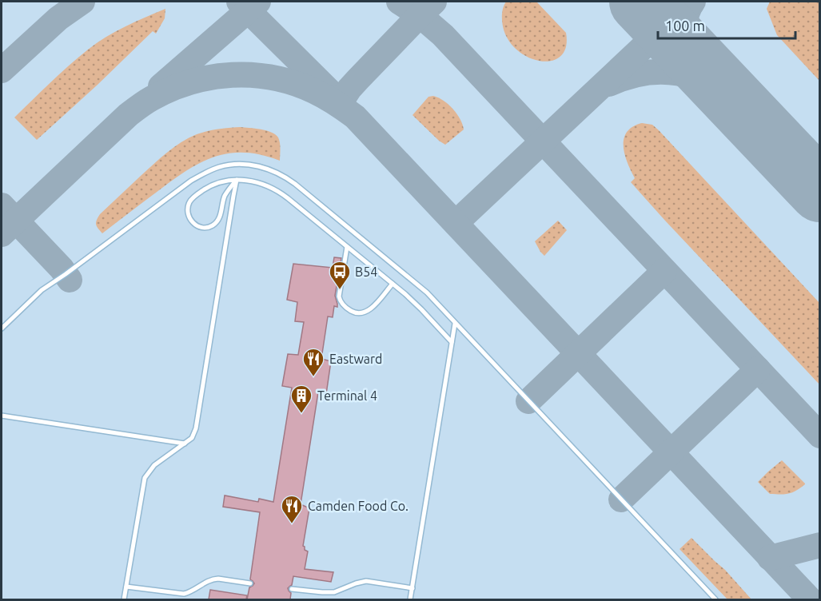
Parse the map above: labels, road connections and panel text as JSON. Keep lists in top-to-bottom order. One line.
{"places":{"bus stop":["B54"],"restaurant":["Eastward","Camden Food Co."],"building":["Terminal 4"]},"scale_bar":"100 m"}
